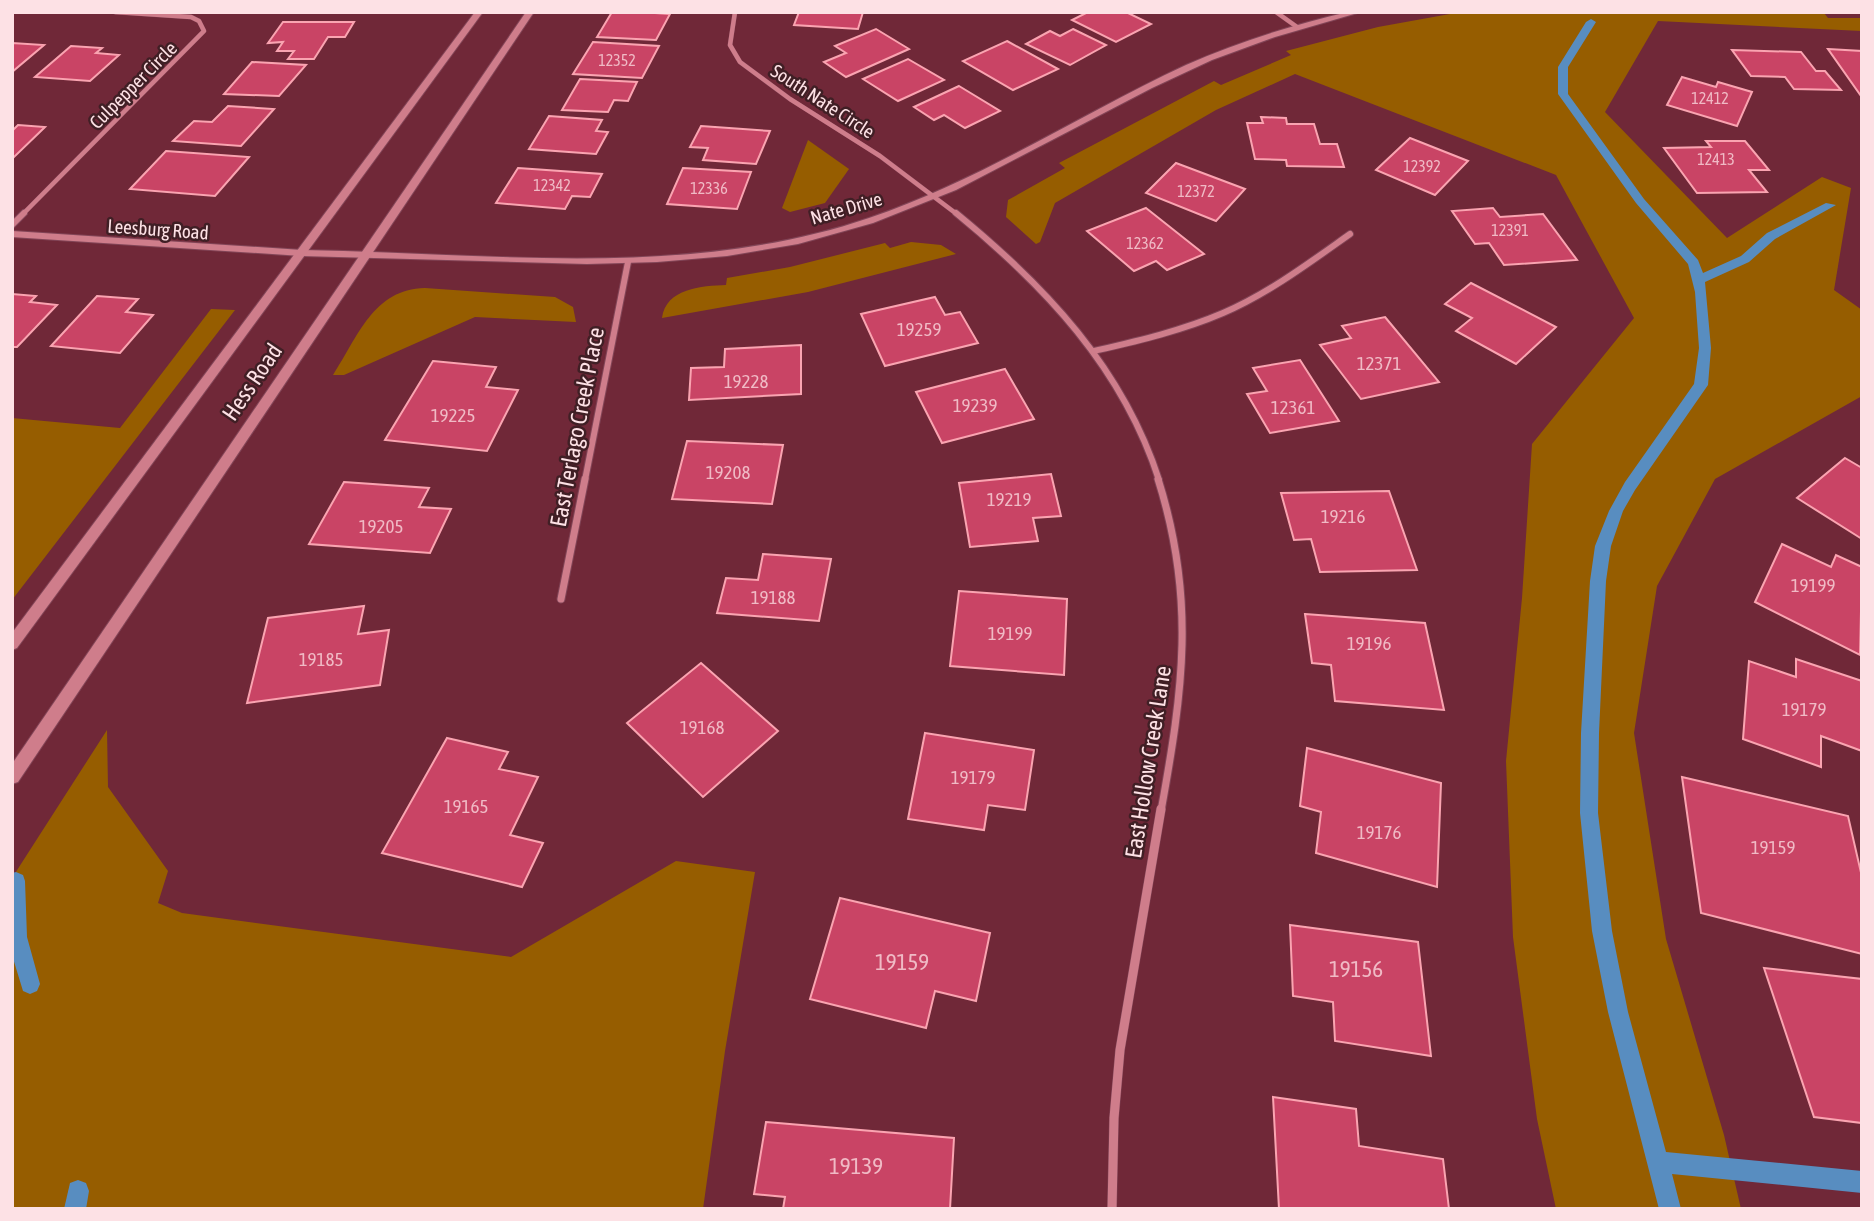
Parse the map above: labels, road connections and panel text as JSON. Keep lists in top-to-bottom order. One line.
{"streets":{"main road":["Hess Road"],"street":["Culpepper Circle","South Nate Circle","Nate Drive","Leesburg Road","East Terlago Creek Place","East Hollow Creek Lane"]},"crossings":[["South Nate Circle","Nate Drive"],["South Nate Circle","East Hollow Creek Lane"],["Nate Drive","Leesburg Road"],["Nate Drive","Hess Road"],["Nate Drive","East Terlago Creek Place"],["Nate Drive","East Hollow Creek Lane"],["Leesburg Road","Hess Road"]],"house_numbers":["12352","12412","12413","12392","12342","12336","12372","12391","12362","19259","12371","19228","19239","12361","19225","19208","19219","19216","19205","19199","19188","19199","19196","19185","19179","19168","19179","19165","19176","19159","19159","19156","19139"]}
